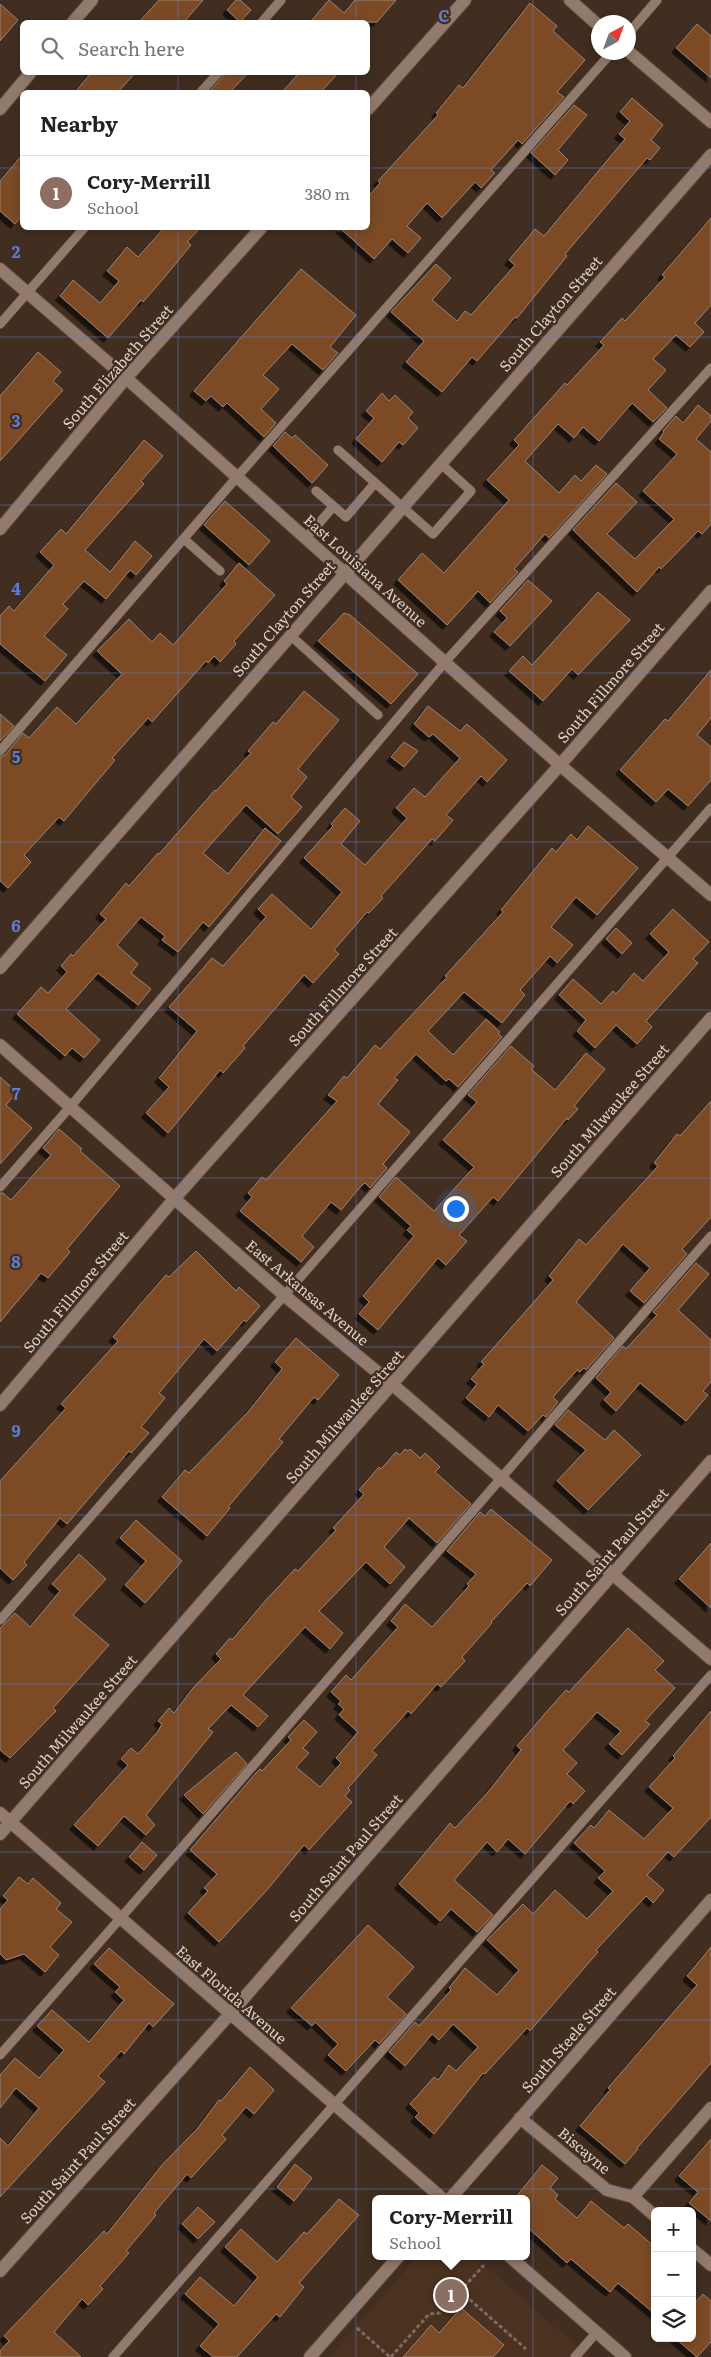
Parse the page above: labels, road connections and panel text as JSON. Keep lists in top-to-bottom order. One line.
{"streets":{"street":["South Clayton Street","South Elizabeth Street","East Louisiana Avenue","South Fillmore Street","South Milwaukee Street","East Arkansas Avenue","South Saint Paul Street","East Florida Avenue","South Steele Street","Biscayne"]},"crossings":[["South Clayton Street","East Louisiana Avenue"],["South Elizabeth Street","East Louisiana Avenue"],["East Louisiana Avenue","South Fillmore Street"],["South Fillmore Street","East Arkansas Avenue"],["South Milwaukee Street","East Arkansas Avenue"],["South Milwaukee Street","East Florida Avenue"],["East Arkansas Avenue","South Saint Paul Street"],["South Saint Paul Street","East Florida Avenue"],["South Steele Street","Biscayne"]],"north":"top right","page":{"search":"Search here","heading":"Nearby","list":[{"mark":"1","name":"Cory-Merrill","note":"School","value":"380 m"}],"popup":["Cory-Merrill","School"],"map_buttons":["+","−"],"pins":"1"},"grid":{"columns":["C"],"rows":["2","3","4","5","6","7","8","9"]}}
